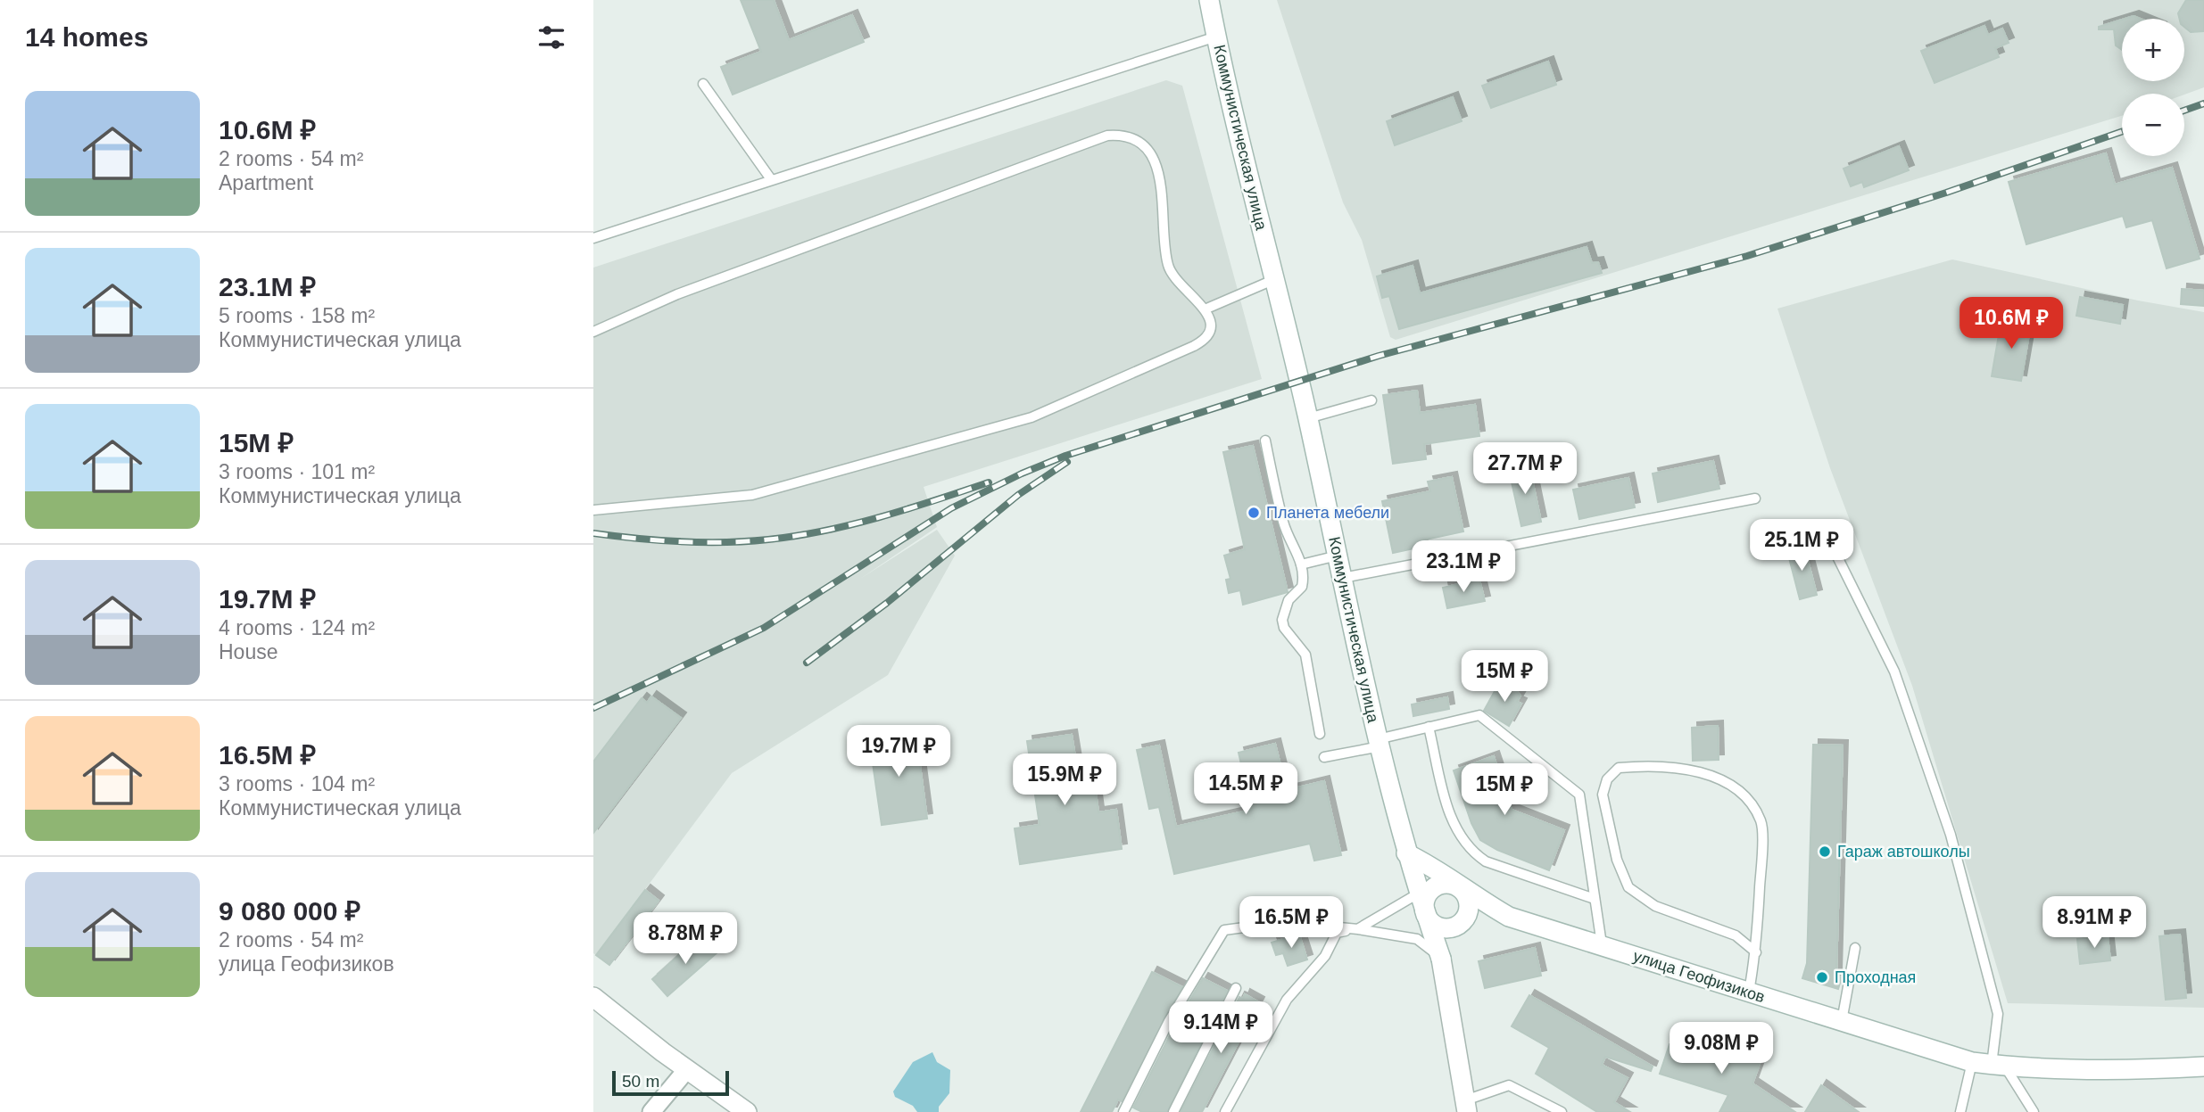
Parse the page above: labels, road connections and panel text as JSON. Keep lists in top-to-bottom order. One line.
{"streets":{"main road":["Коммунистическая улица","улица Геофизиков"]},"crossings":[["Коммунистическая улица","улица Геофизиков"]],"places":["Планета мебели","Гараж автошколы","Проходная"],"scale_bar":"50 m","page":{"heading":"14 homes","map_buttons":["+","−"],"list":[{"name":"10.6M ₽","note":"2 rooms · 54 m² · Apartment"},{"name":"23.1M ₽","note":"5 rooms · 158 m² · Коммунистическая улица"},{"name":"15M ₽","note":"3 rooms · 101 m² · Коммунистическая улица"},{"name":"19.7M ₽","note":"4 rooms · 124 m² · House"},{"name":"16.5M ₽","note":"3 rooms · 104 m² · Коммунистическая улица"},{"name":"9 080 000 ₽","note":"2 rooms · 54 m² · улица Геофизиков"}],"price":["10.6M ₽","27.7M ₽","25.1M ₽","23.1M ₽","15M ₽","19.7M ₽","15.9M ₽","14.5M ₽","15M ₽","16.5M ₽","8.91M ₽","8.78M ₽","9.14M ₽","9.08M ₽"],"scale":"50 m"}}
